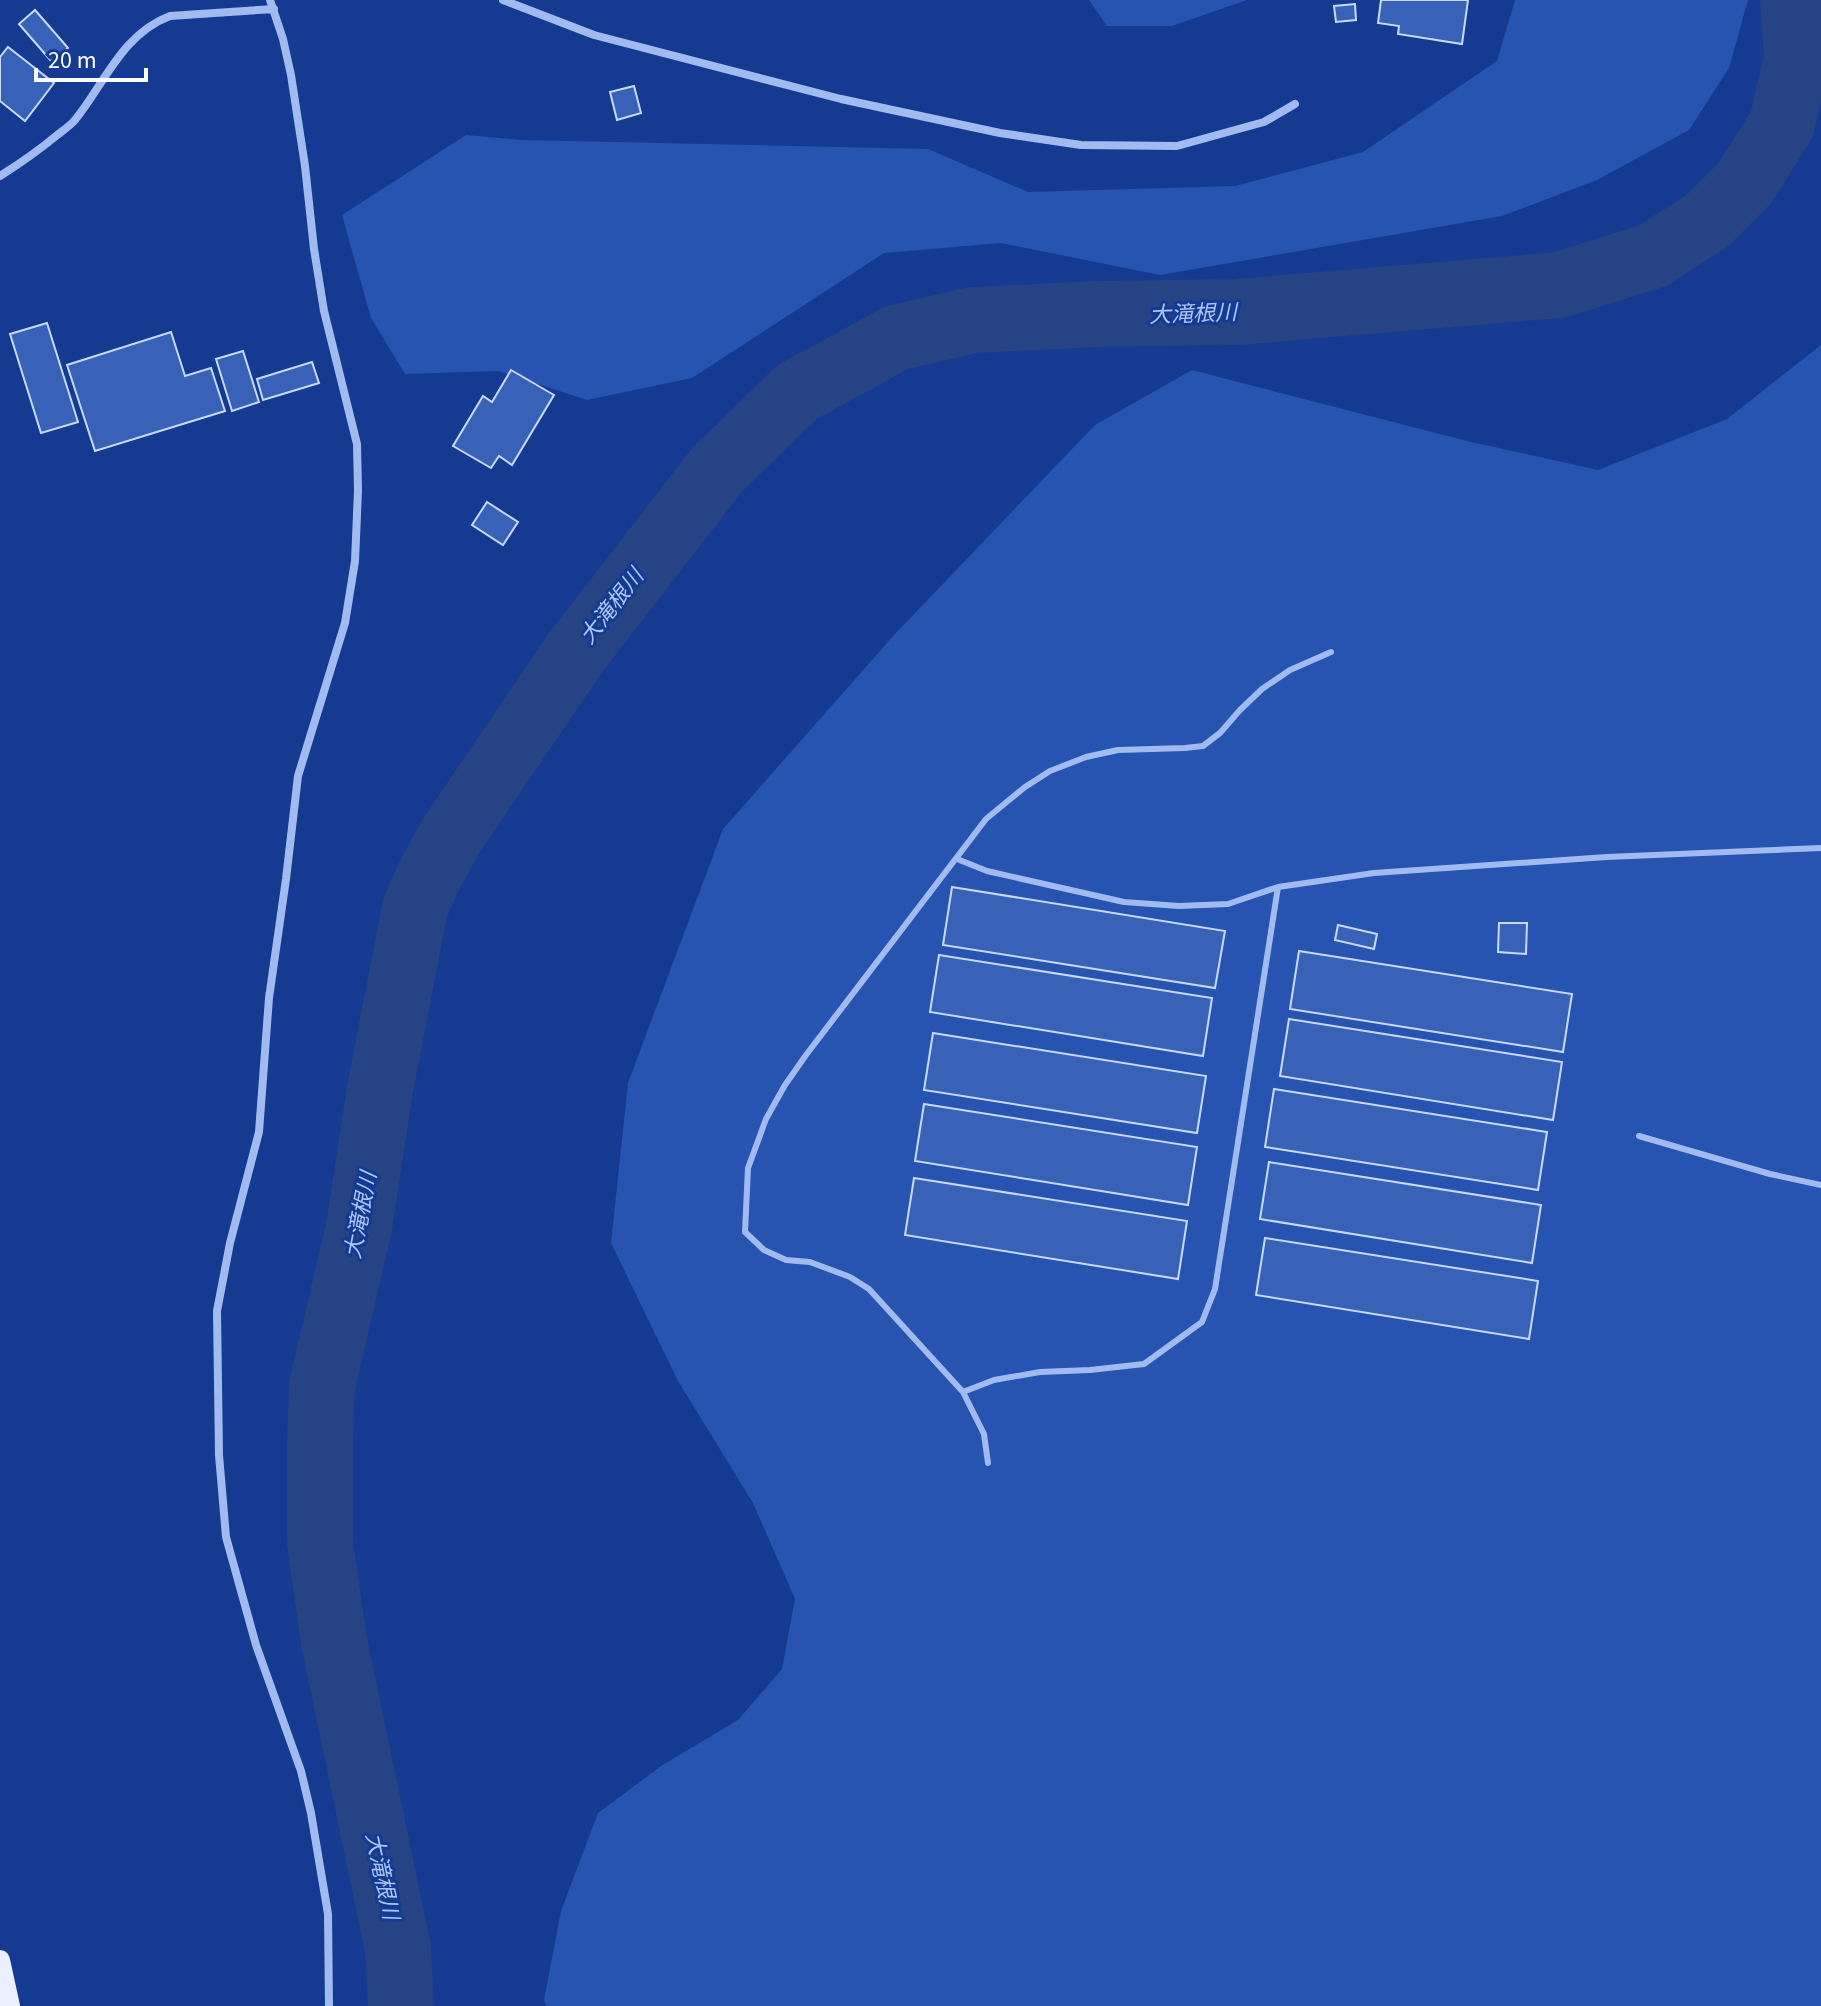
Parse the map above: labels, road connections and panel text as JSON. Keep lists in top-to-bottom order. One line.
{"water":["大滝根川"],"scale_bar":"20 m"}
